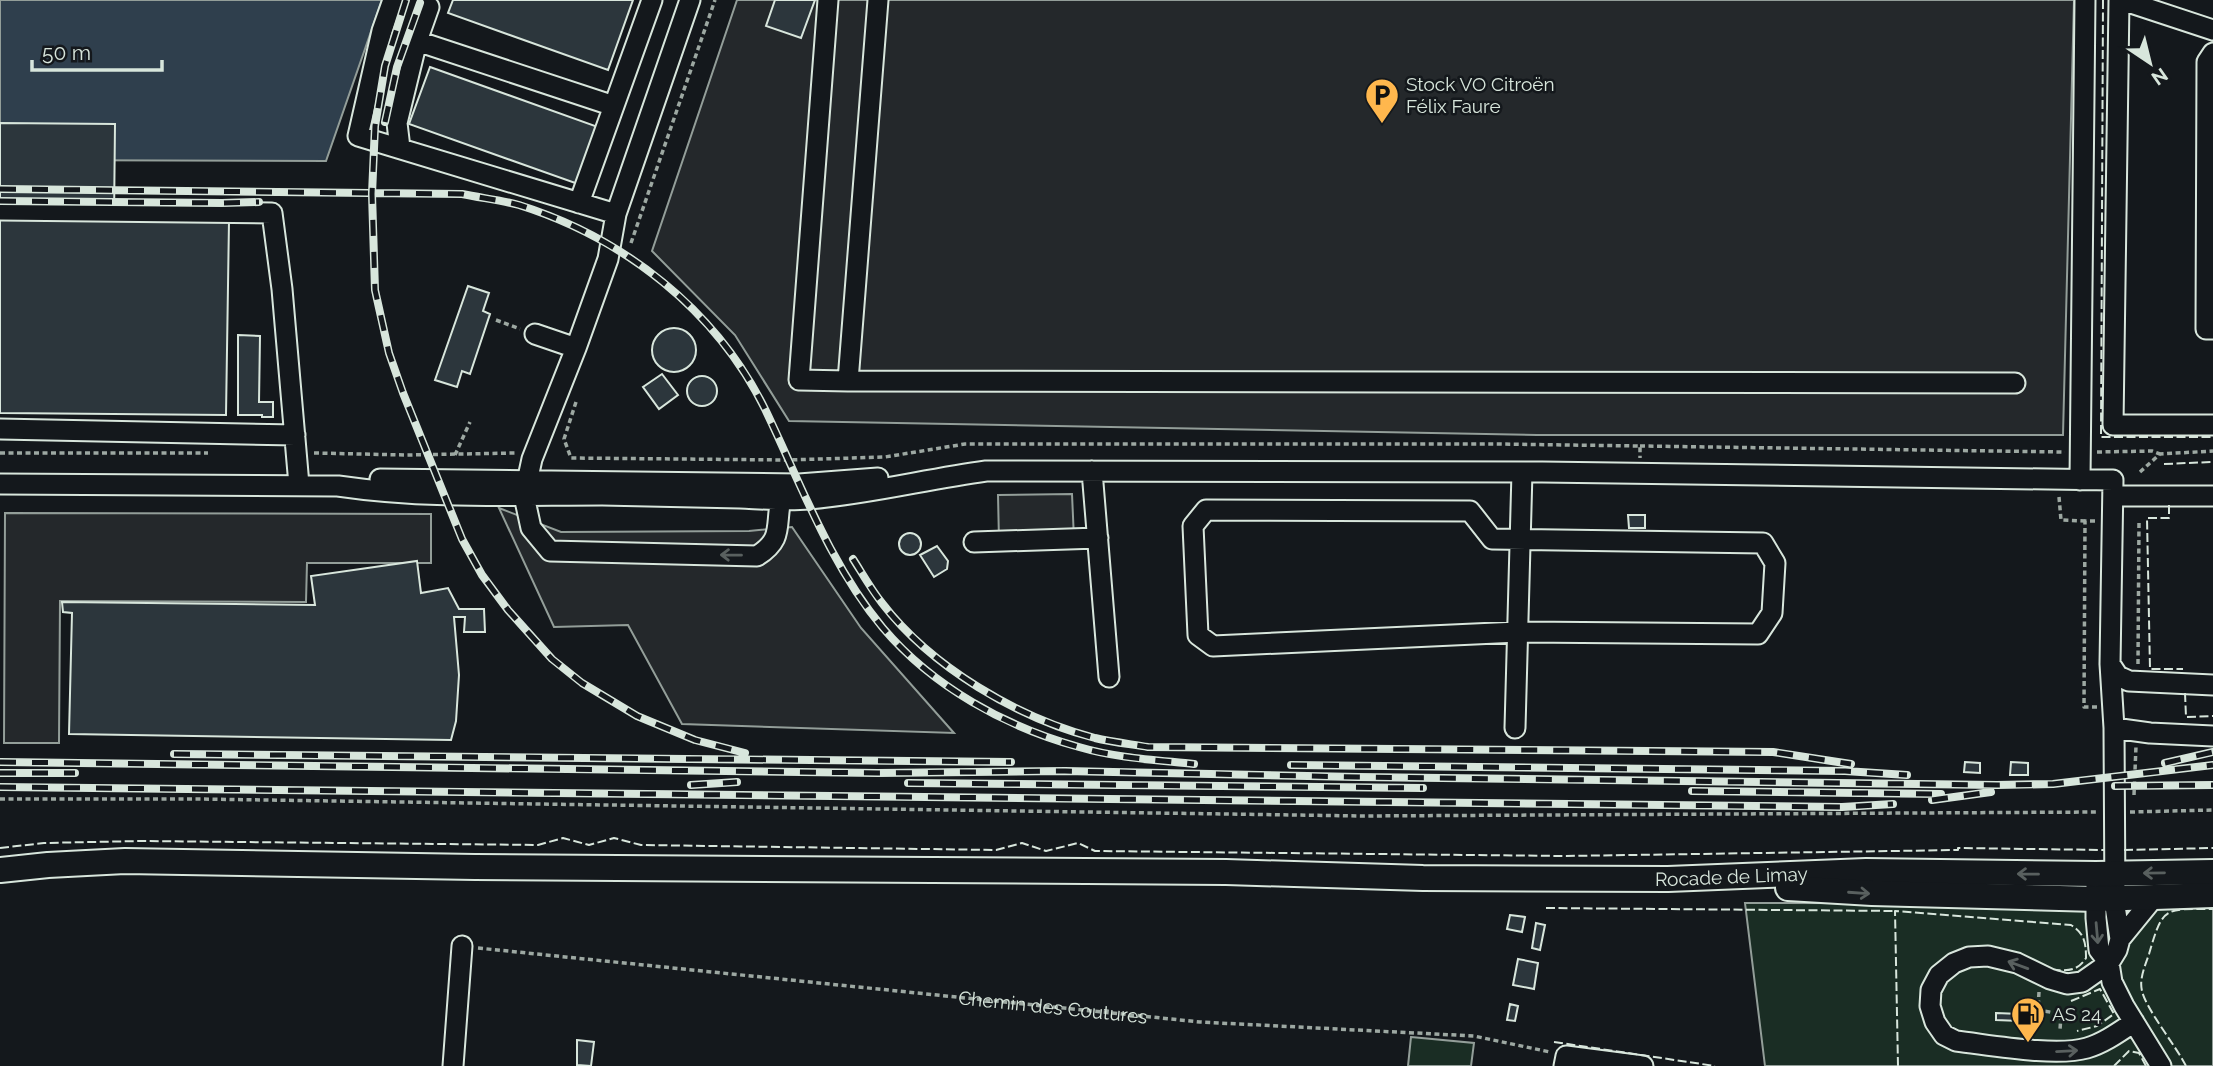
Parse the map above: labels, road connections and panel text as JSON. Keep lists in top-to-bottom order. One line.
{"streets":{"main road":["Rocade de Limay"],"path":["Chemin des Coutures"]},"places":{"parking":["Stock VO Citroën Félix Faure"],"fuel station":["AS 24"]},"scale_bar":"50 m","north":"bottom right"}
